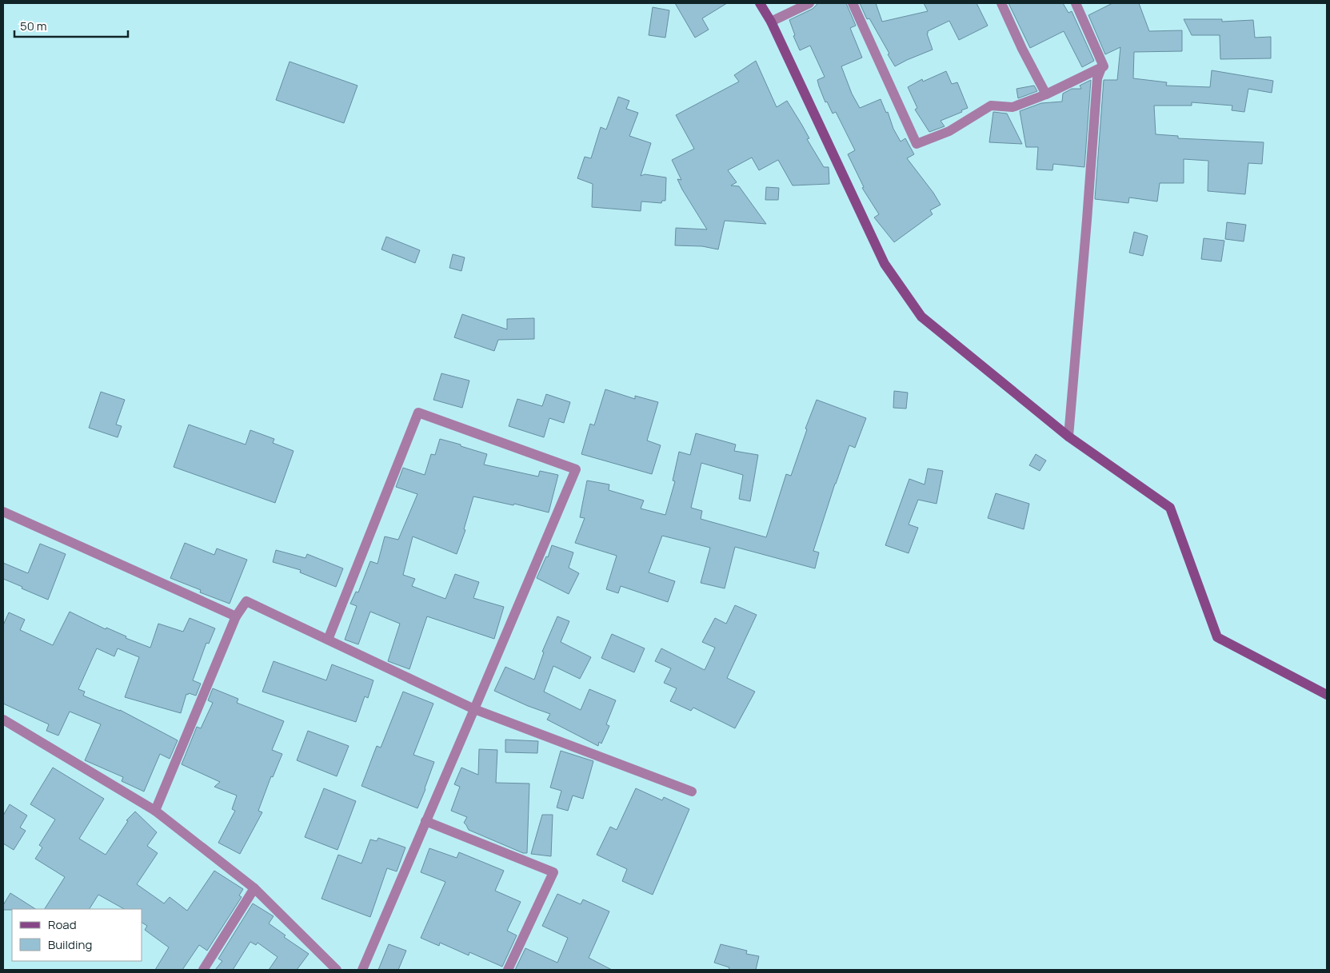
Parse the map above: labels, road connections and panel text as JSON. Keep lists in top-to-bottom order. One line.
{"legend":["Road","Building"],"scale_bar":"50 m"}
